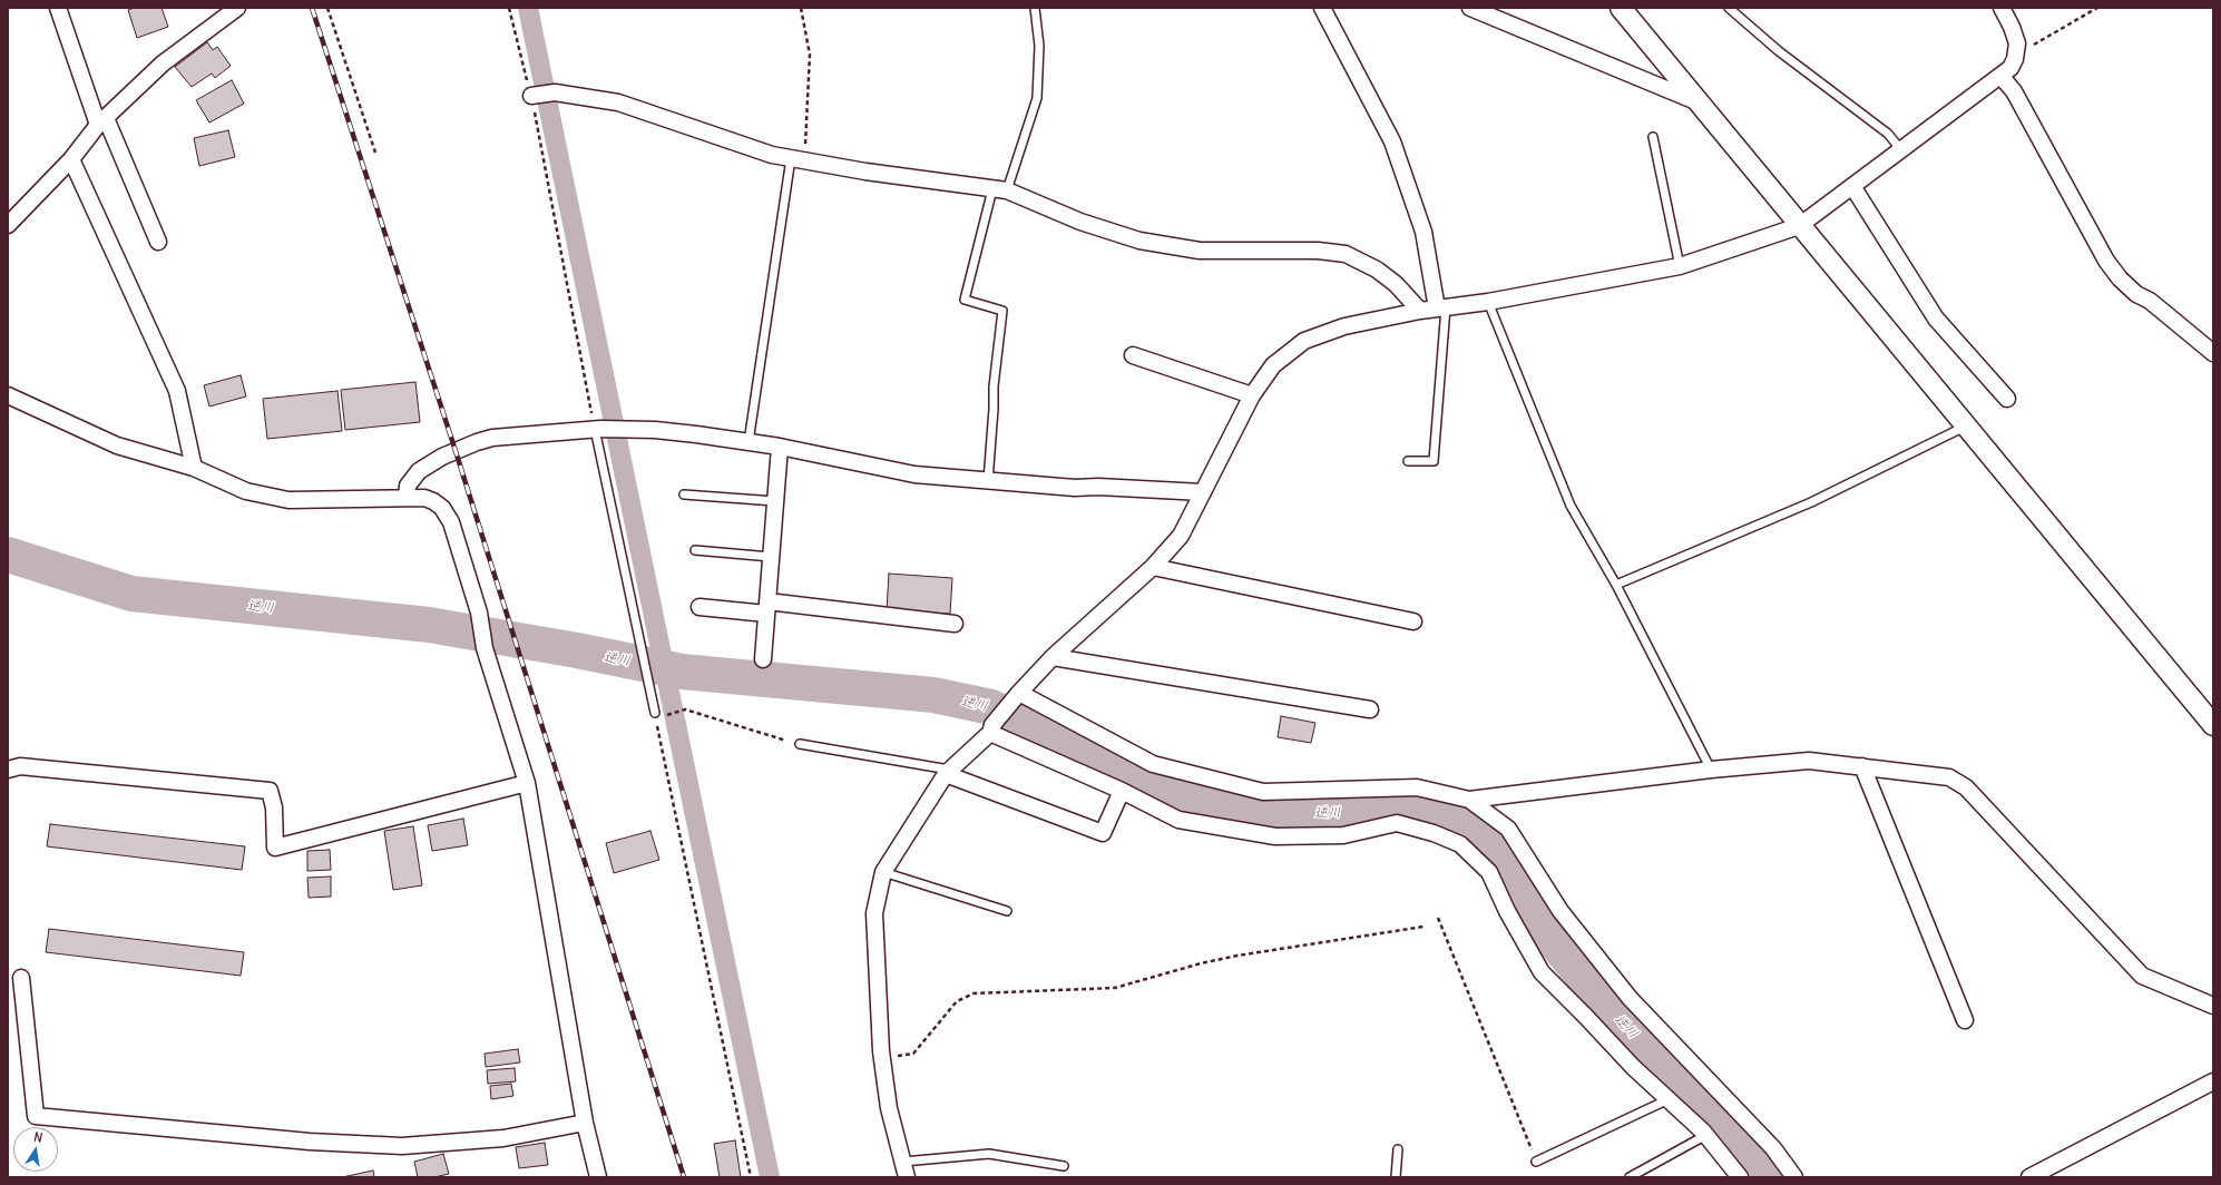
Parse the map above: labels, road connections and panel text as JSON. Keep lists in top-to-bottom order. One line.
{"water":["逆川"],"north":"top"}
